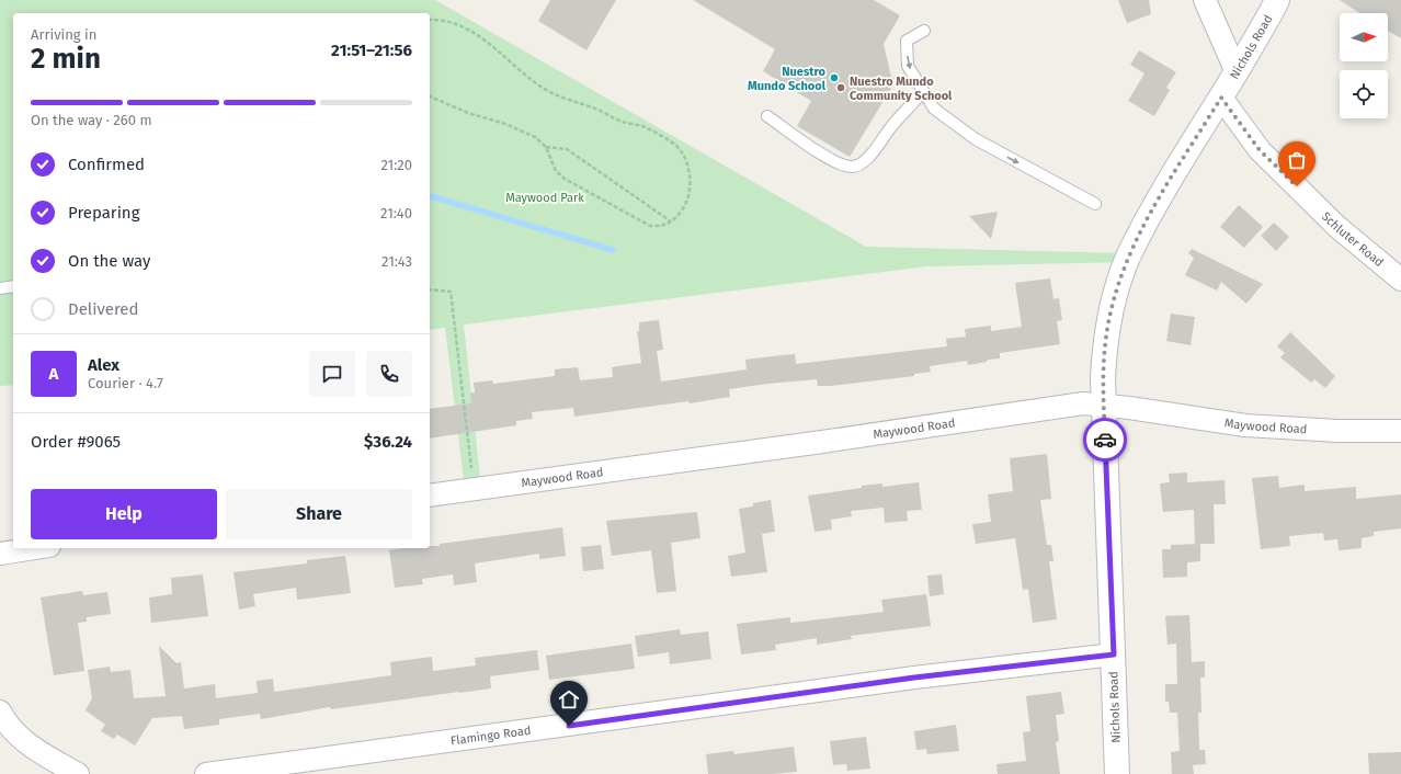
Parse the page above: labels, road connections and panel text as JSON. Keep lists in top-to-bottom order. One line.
{"streets":{"street":["Nichols Road","Schluter Road","Maywood Road","Flamingo Road"]},"crossings":[["Nichols Road","Schluter Road"],["Nichols Road","Maywood Road"],["Nichols Road","Flamingo Road"]],"parks":["Maywood Park"],"places":["Nuestro Mundo School","Nuestro Mundo Community School"],"north":"right","page":{"heading":["2 min","Arriving in","21:51–21:56"],"panel":["Alex","Courier · 4.7","Order #9065","$36.24"],"bar":"On the way · 260 m","list":[["Confirmed","21:20"],["Preparing","21:40"],["On the way","21:43"],"Delivered"],"round":"A","buttons":["Help","Share"]}}
